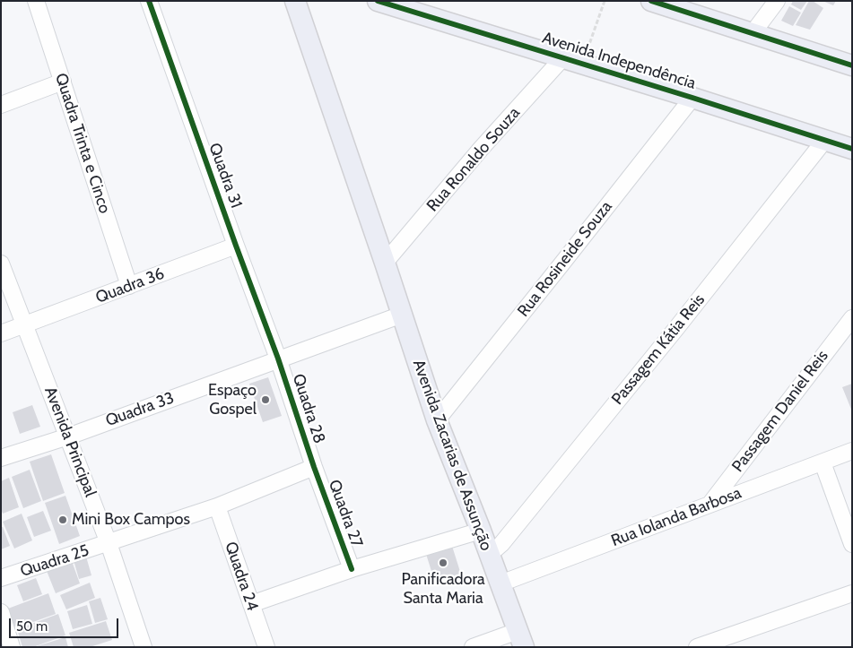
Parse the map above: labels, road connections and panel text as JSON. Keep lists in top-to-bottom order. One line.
{"streets":{"main road":["Avenida Independência","Avenida Zacarias de Assunção"],"street":["Quadra Trinta e Cinco","Rua Ronaldo Souza","Quadra 31","Rua Rosineide Souza","Quadra 36","Passagem Kátia Reis","Quadra 28","Quadra 33","Passagem Daniel Reis","Avenida Principal","Quadra 27","Rua Iolanda Barbosa","Quadra 25","Quadra 24"]},"crossings":[["Avenida Independência","Rua Ronaldo Souza"],["Avenida Independência","Rua Rosineide Souza"],["Avenida Independência","Passagem Kátia Reis"],["Quadra Trinta e Cinco","Quadra 36"],["Rua Ronaldo Souza","Avenida Zacarias de Assunção"],["Quadra 31","Quadra 36"],["Quadra 31","Quadra 28"],["Quadra 31","Quadra 33"],["Rua Rosineide Souza","Avenida Zacarias de Assunção"],["Quadra 36","Avenida Principal"],["Passagem Kátia Reis","Avenida Zacarias de Assunção"],["Quadra 28","Quadra 33"],["Quadra 28","Quadra 27"],["Quadra 33","Avenida Principal"],["Passagem Daniel Reis","Rua Iolanda Barbosa"],["Avenida Principal","Quadra 25"],["Avenida Zacarias de Assunção","Rua Iolanda Barbosa"]],"places":["Espaço Gospel","Mini Box Campos","Panificadora Santa Maria"],"scale_bar":"50 m"}
